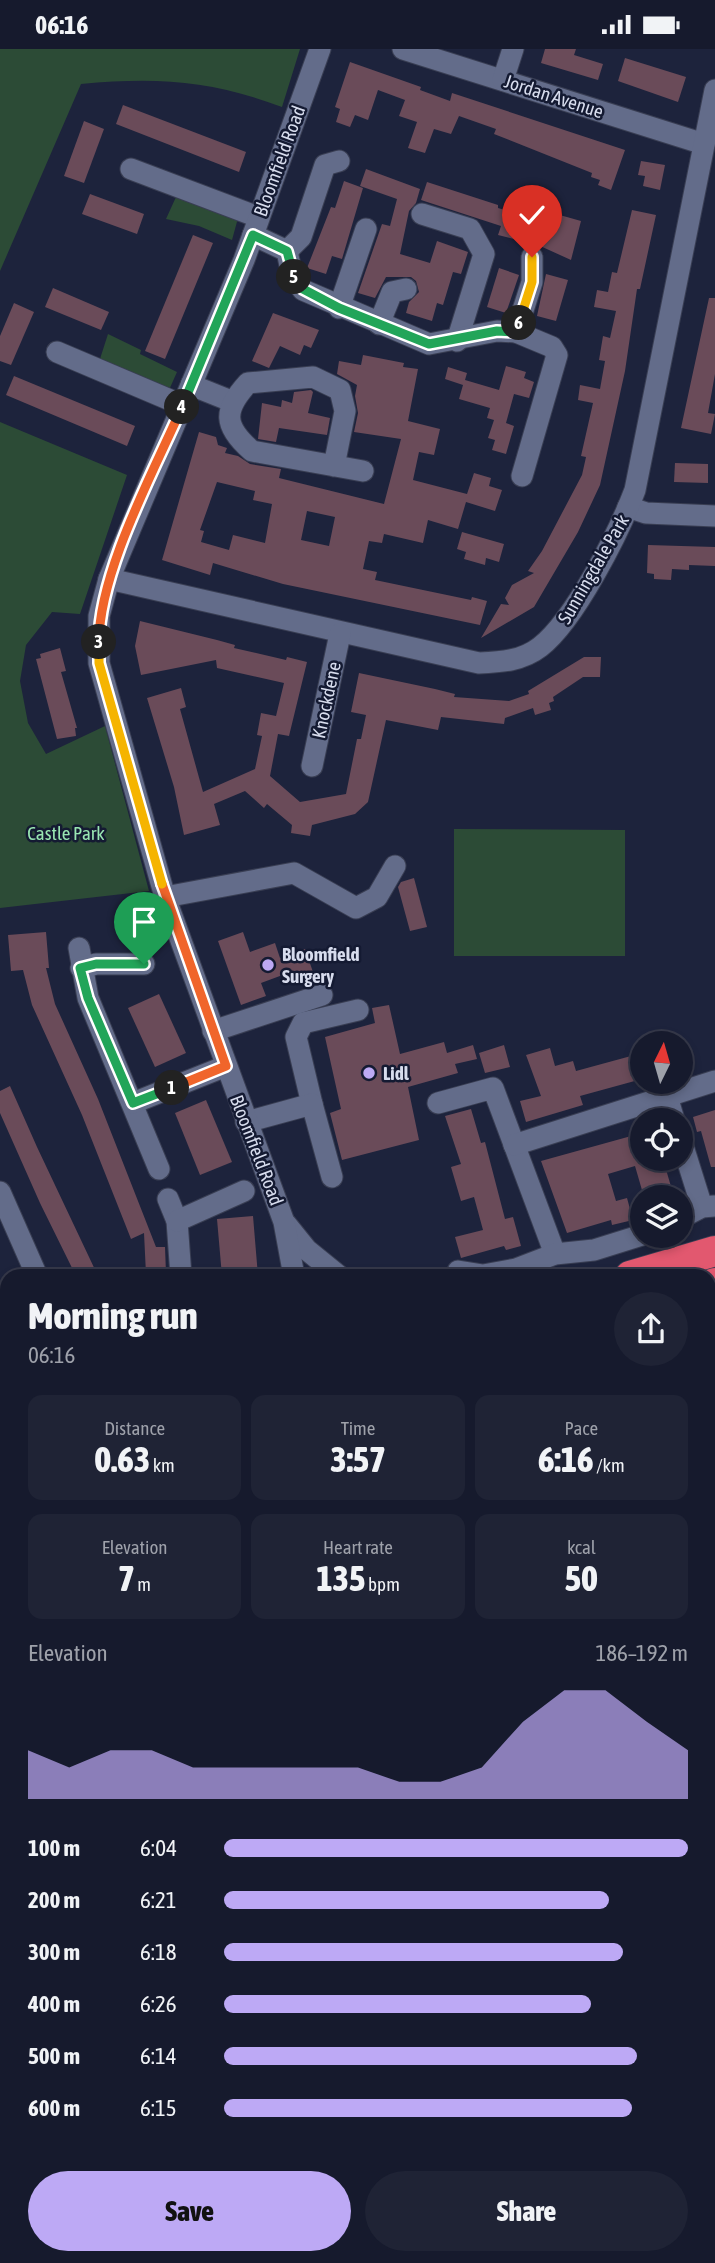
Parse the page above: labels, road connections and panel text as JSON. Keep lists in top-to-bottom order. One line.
{"streets":{"street":["Jordan Avenue","Bloomfield Road","Sunningdale Park","Knockdene"]},"crossings":[["Jordan Avenue","Sunningdale Park"],["Bloomfield Road","Sunningdale Park"],["Sunningdale Park","Knockdene"]],"parks":["Castle Park"],"places":["Bloomfield Surgery","Lidl"],"north":"top","page":{"status":"06:16","pins":["5","6","4","3","1"],"heading":["Morning run","06:16"],"stats":[["Distance","0.63 km"],["Time","3:57"],["Pace","6:16 /km"],["Elevation","7 m"],["Heart rate","135 bpm"],["kcal","50"]],"chart":["Elevation","186–192 m"],"list":[{"name":"100 m","note":"6:04"},{"name":"200 m","note":"6:21"},{"name":"300 m","note":"6:18"},{"name":"400 m","note":"6:26"},{"name":"500 m","note":"6:14"},{"name":"600 m","note":"6:15"}],"buttons":["Save","Share"]}}
